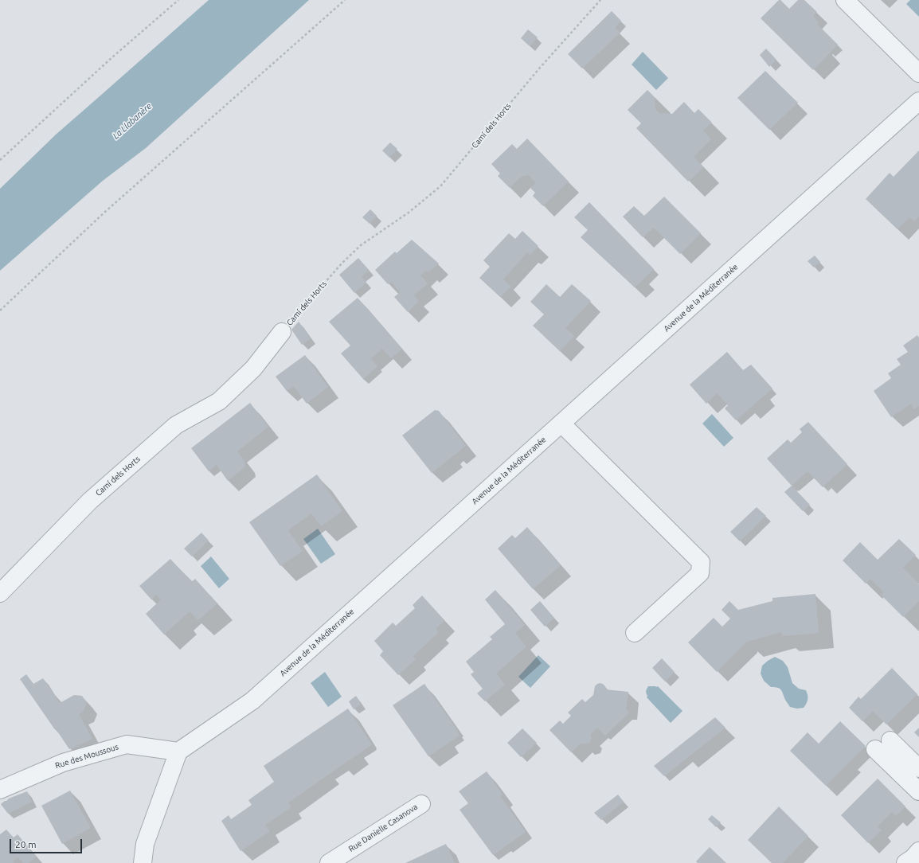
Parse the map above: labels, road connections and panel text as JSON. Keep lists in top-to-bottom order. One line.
{"streets":{"street":["Camí dels Horts","Avenue de la Méditerranée","Rue des Moussous","Rue Danielle Casanova"]},"crossings":[["Avenue de la Méditerranée","Rue des Moussous"]],"water":["La Llabanère"],"scale_bar":"20 m"}
